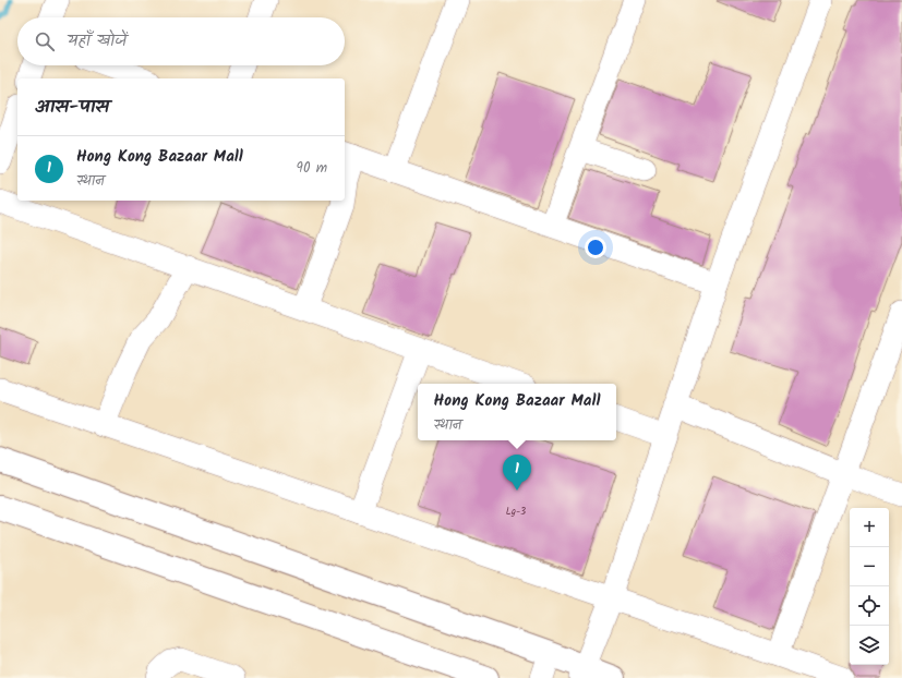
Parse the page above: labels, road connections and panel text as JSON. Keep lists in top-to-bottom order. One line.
{"house_numbers":["Lg-3"],"page":{"search":"यहाँ खोजें","heading":"आस-पास","list":[{"mark":"1","name":"Hong Kong Bazaar Mall","note":"स्थान","value":"90 m"}],"popup":["Hong Kong Bazaar Mall","स्थान"],"pins":"1","map_buttons":["+","−"]}}
